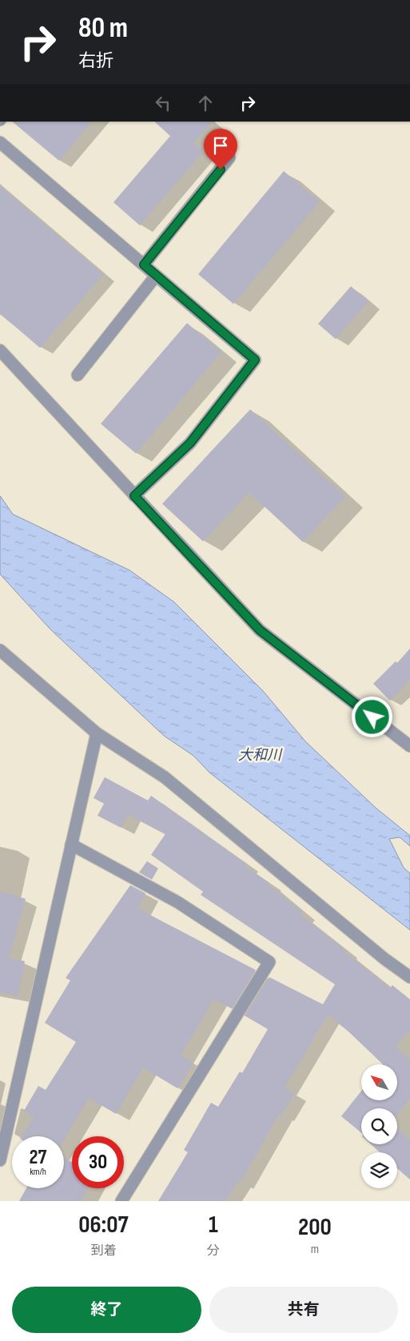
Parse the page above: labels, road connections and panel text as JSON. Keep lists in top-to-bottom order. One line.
{"water":["大和川"],"north":"top left","page":{"turn":["80 m","右折"],"speed":"27 km/h","limit":"30","eta":["06:07","到着","1","分","200","m"],"buttons":["終了","共有"]}}
